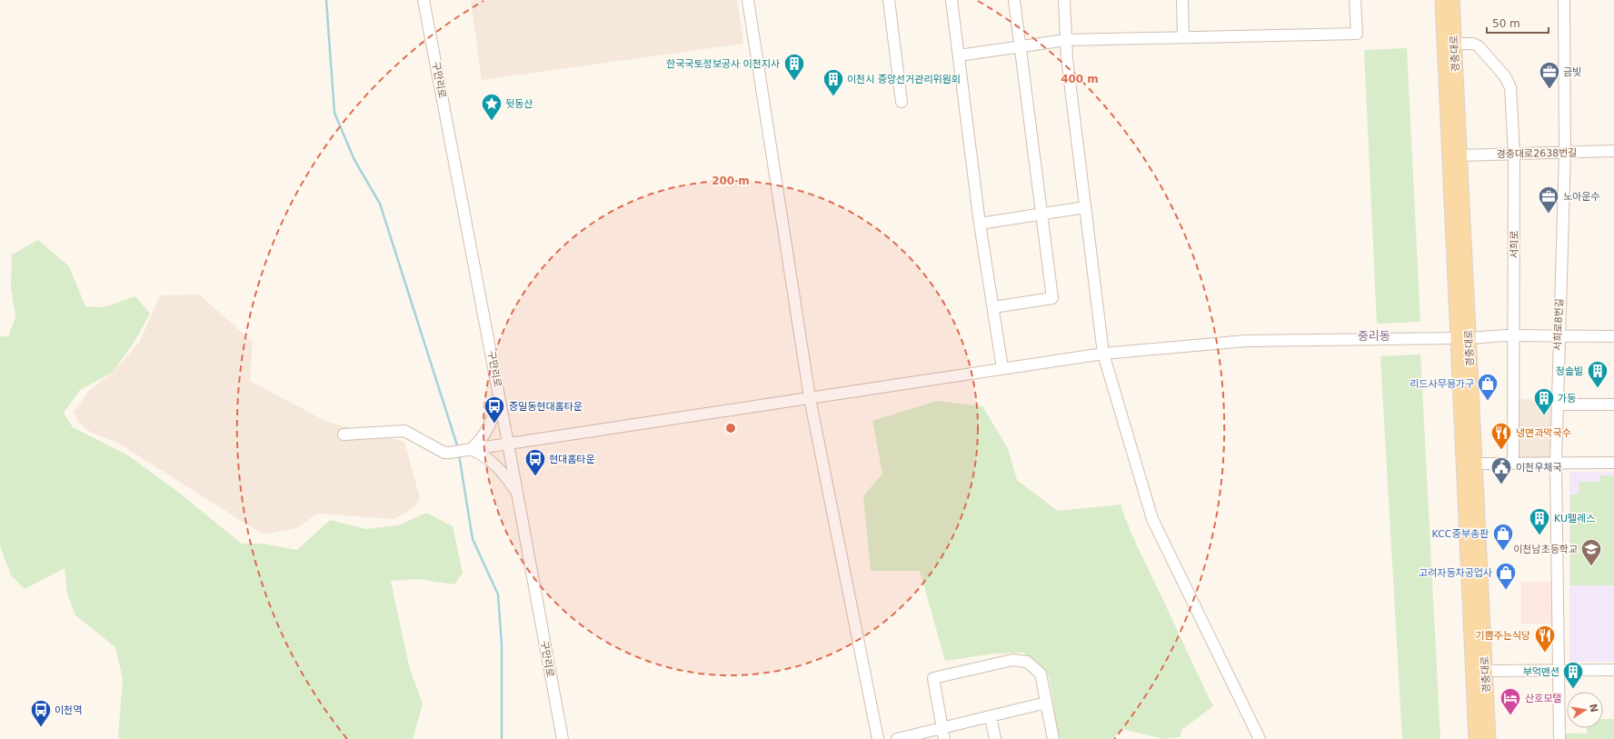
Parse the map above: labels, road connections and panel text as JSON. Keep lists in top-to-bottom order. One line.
{"streets":{"main road":["경충대로"],"street":["구만리로","경충대로2638번길","서희로","서희로8번길"]},"crossings":[["경충대로","경충대로2638번길"],["경충대로","서희로"],["경충대로2638번길","서희로"],["경충대로2638번길","서희로8번길"]],"districts":["중리동"],"places":{"building":["한국국토정보공사 이천지사","이천시 중앙선거관리위원회","청솔빌","가동","KU펠레스","부억맨션"],"office":["금빛","노아운수"],"place":["뒷동산"],"shop":["리드사무용가구","KCC중부총판","고려자동차공업사"],"bus stop":["증일동현대홈타운","현대홈타운","이천역"],"restaurant":["냉면과막국수","기쁨주는식당"],"public building":["이천우체국"],"school or university":["이천남초등학교"],"hotel":["산호모텔"]},"scale_bar":"50 m","north":"right","rings":["400 m","200 m"]}
